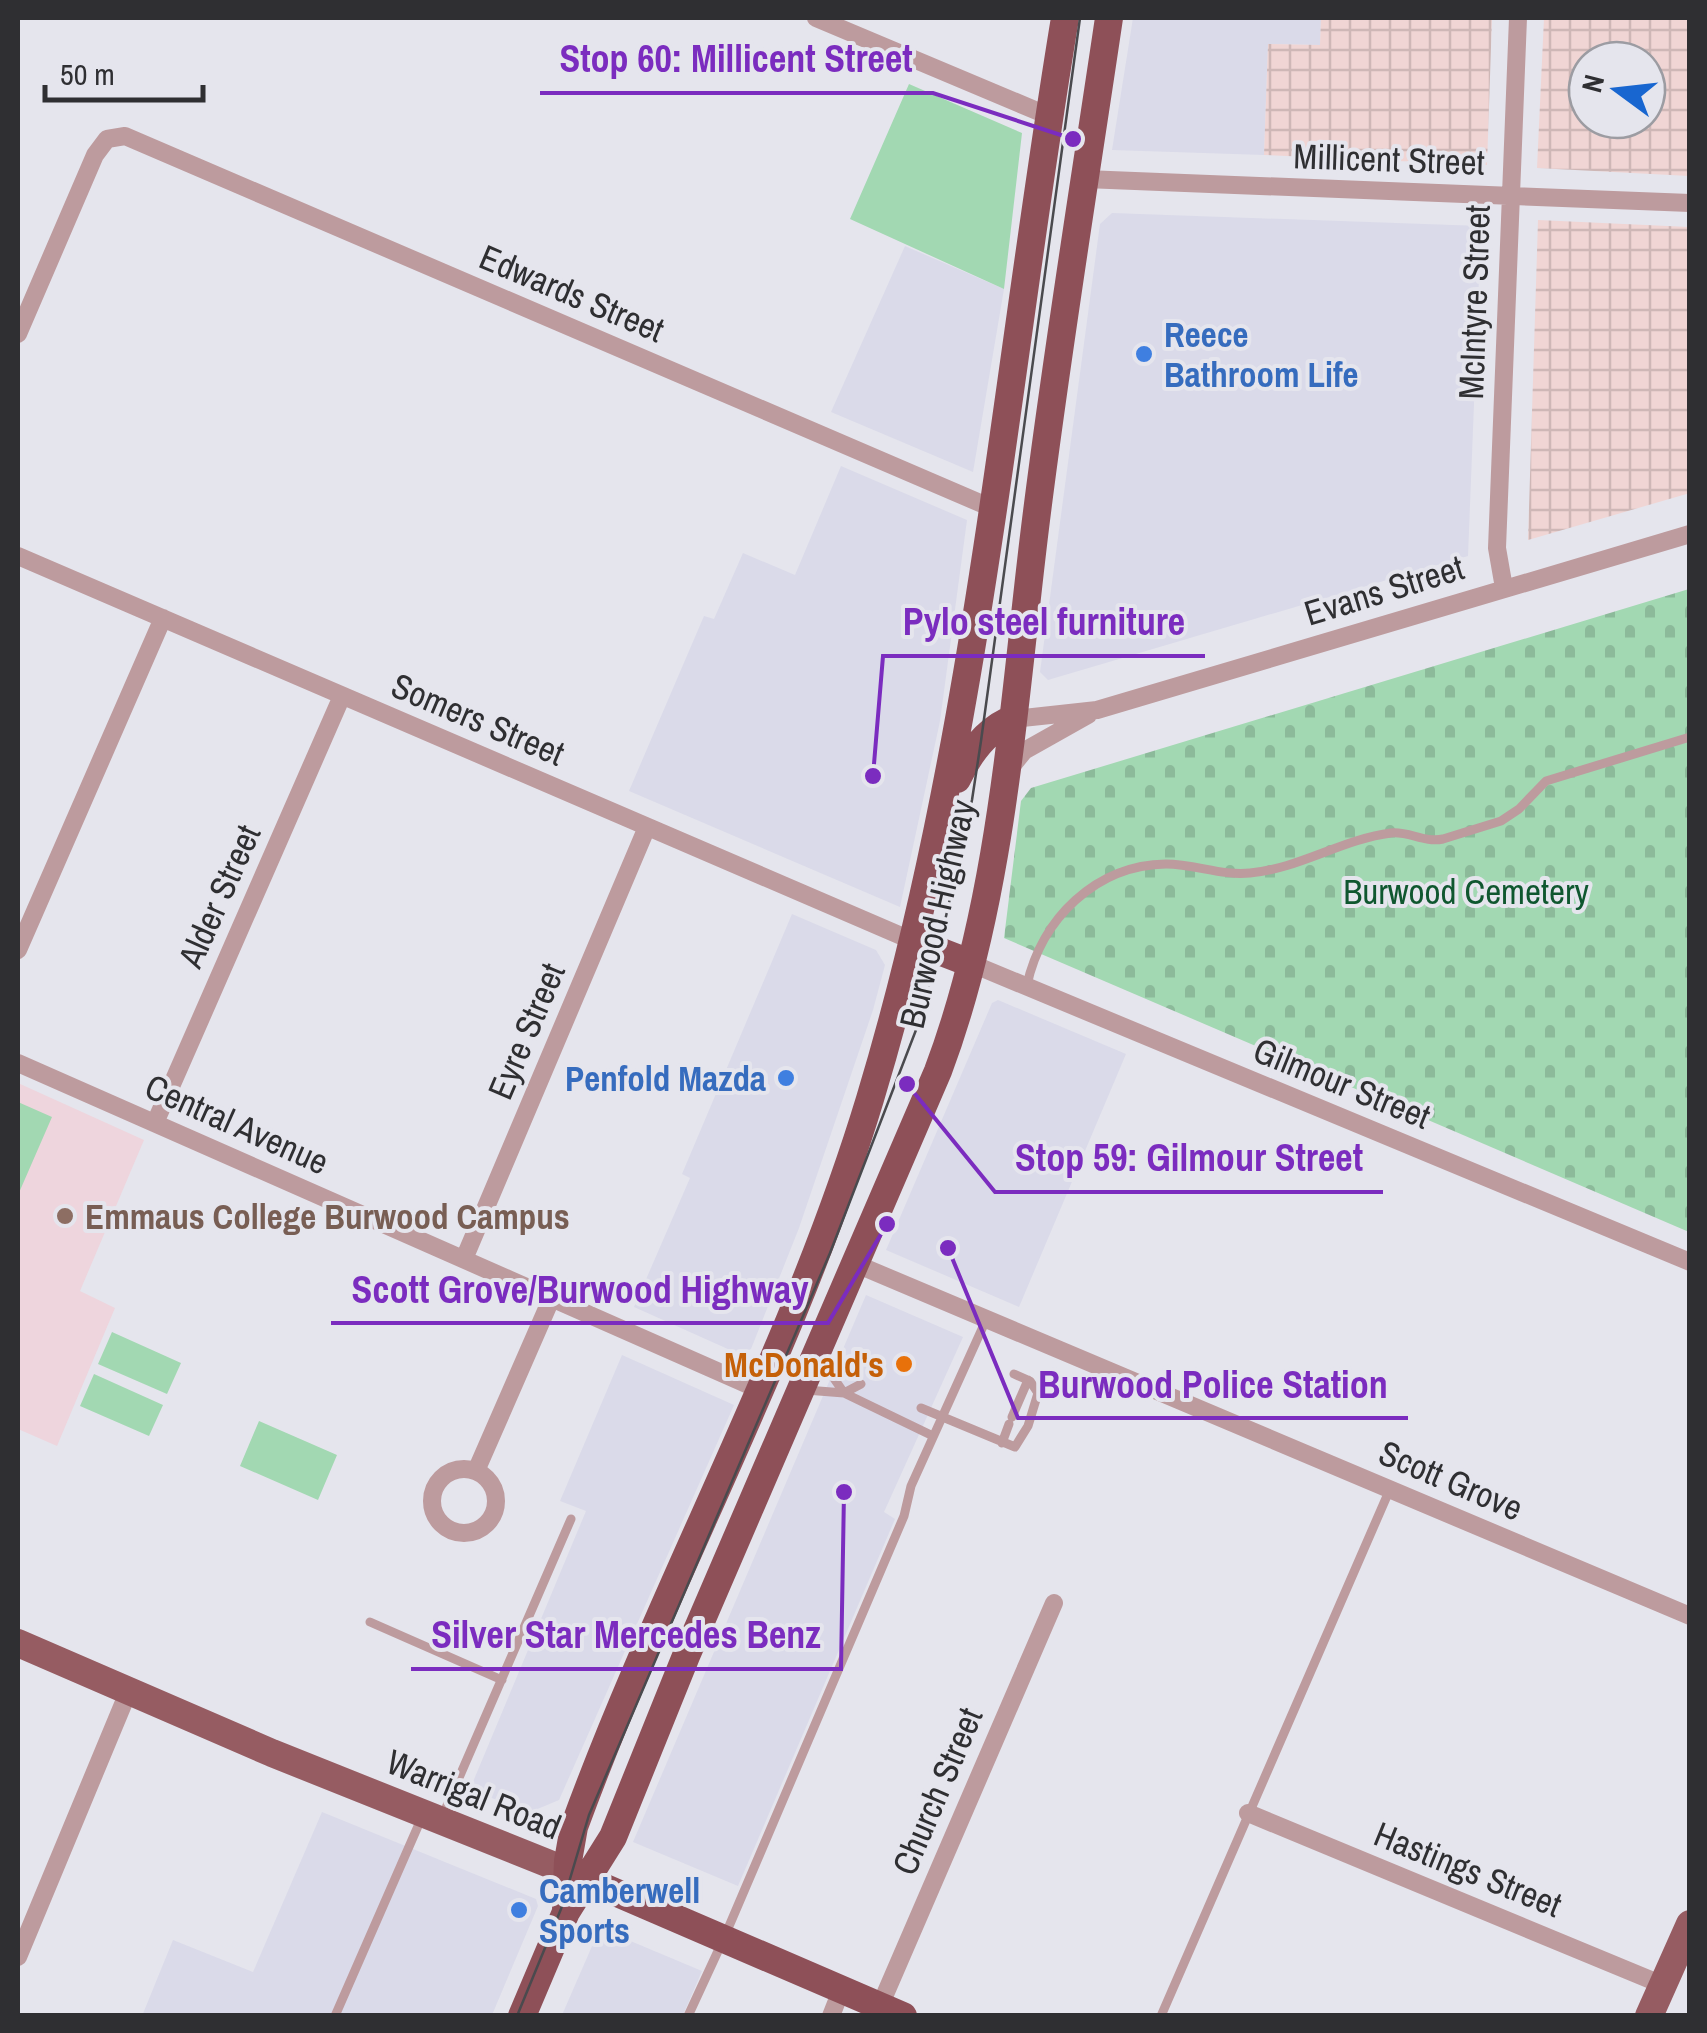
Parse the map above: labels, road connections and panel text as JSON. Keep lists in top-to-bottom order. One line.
{"streets":{"highway":["Burwood Highway","Warrigal Road"],"street":["Millicent Street","Edwards Street","McIntyre Street","Evans Street","Somers Street","Alder Street","Eyre Street","Gilmour Street","Central Avenue","Scott Grove","Church Street","Hastings Street"]},"crossings":[["Millicent Street","McIntyre Street"],["Millicent Street","Burwood Highway"],["Edwards Street","Burwood Highway"],["McIntyre Street","Evans Street"],["Evans Street","Burwood Highway"],["Somers Street","Alder Street"],["Somers Street","Burwood Highway"],["Somers Street","Eyre Street"],["Alder Street","Central Avenue"],["Burwood Highway","Gilmour Street"],["Burwood Highway","Central Avenue"],["Burwood Highway","Scott Grove"],["Burwood Highway","Warrigal Road"],["Eyre Street","Central Avenue"],["Church Street","Warrigal Road"]],"parks":["Burwood Cemetery"],"places":["Stop 60: Millicent Street","Reece Bathroom Life","Pylo steel furniture","Penfold Mazda","Stop 59: Gilmour Street","Emmaus College Burwood Campus","Scott Grove/Burwood Highway","Burwood Police Station","McDonald's","Silver Star Mercedes Benz","Camberwell Sports"],"scale_bar":"50 m","north":"left"}
